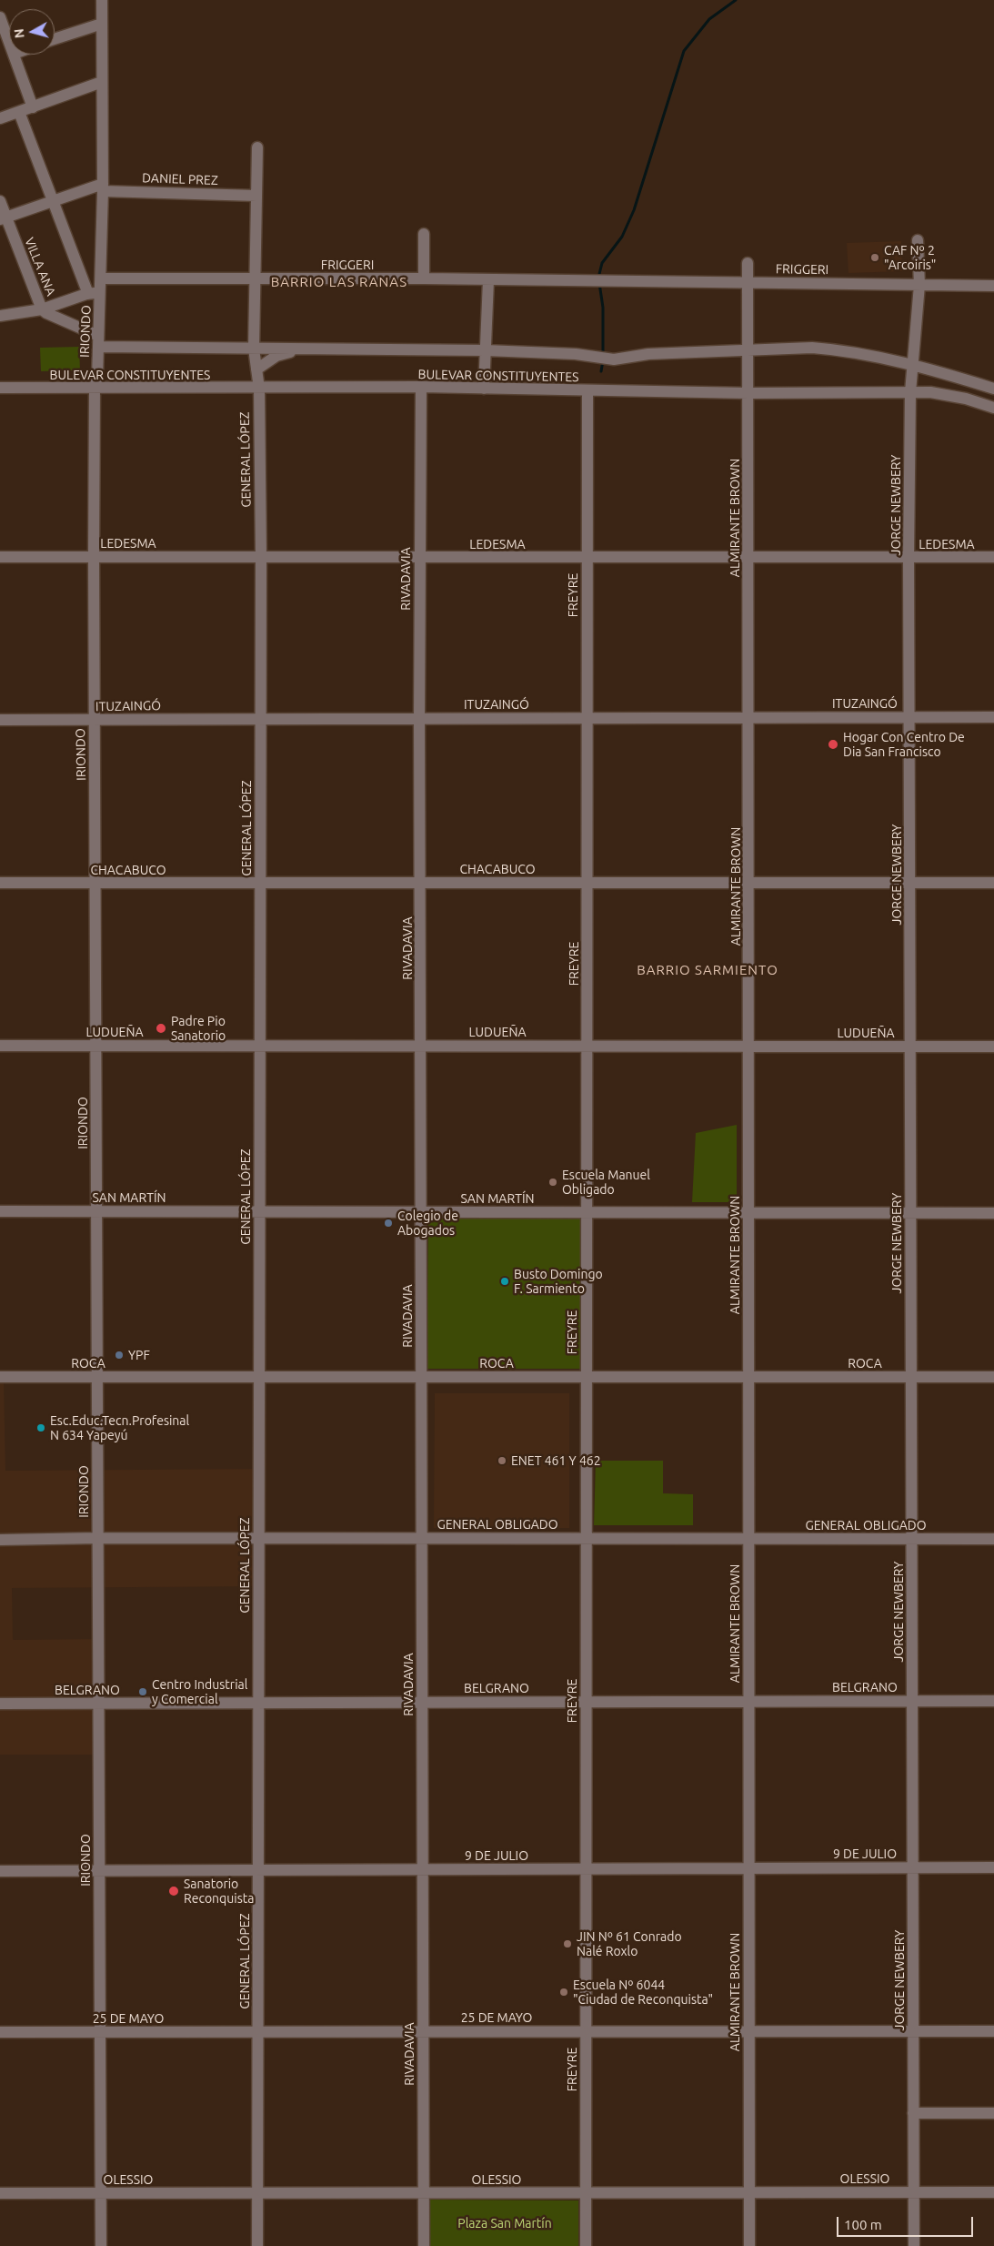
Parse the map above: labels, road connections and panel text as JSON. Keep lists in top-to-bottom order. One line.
{"streets":{"street":["DANIEL PREZ","FRIGGERI","VILLA ANA","IRIONDO","BULEVAR CONSTITUYENTES","GENERAL LÓPEZ","JORGE NEWBERY","ALMIRANTE BROWN","LEDESMA","RIVADAVIA","FREYRE","ITUZAINGÓ","CHACABUCO","LUDUEÑA","SAN MARTÍN","ROCA","GENERAL OBLIGADO","BELGRANO","9 DE JULIO","25 DE MAYO","OLESSIO"]},"crossings":[["DANIEL PREZ","IRIONDO"],["DANIEL PREZ","GENERAL LÓPEZ"],["FRIGGERI","IRIONDO"],["FRIGGERI","GENERAL LÓPEZ"],["FRIGGERI","JORGE NEWBERY"],["FRIGGERI","ALMIRANTE BROWN"],["VILLA ANA","IRIONDO"],["IRIONDO","BULEVAR CONSTITUYENTES"],["IRIONDO","LEDESMA"],["IRIONDO","ITUZAINGÓ"],["IRIONDO","CHACABUCO"],["IRIONDO","LUDUEÑA"],["IRIONDO","SAN MARTÍN"],["IRIONDO","ROCA"],["IRIONDO","GENERAL OBLIGADO"],["IRIONDO","BELGRANO"],["IRIONDO","9 DE JULIO"],["IRIONDO","25 DE MAYO"],["IRIONDO","OLESSIO"],["BULEVAR CONSTITUYENTES","GENERAL LÓPEZ"],["BULEVAR CONSTITUYENTES","JORGE NEWBERY"],["BULEVAR CONSTITUYENTES","ALMIRANTE BROWN"],["BULEVAR CONSTITUYENTES","RIVADAVIA"],["BULEVAR CONSTITUYENTES","FREYRE"],["GENERAL LÓPEZ","LEDESMA"],["GENERAL LÓPEZ","ITUZAINGÓ"],["GENERAL LÓPEZ","CHACABUCO"],["GENERAL LÓPEZ","LUDUEÑA"],["GENERAL LÓPEZ","SAN MARTÍN"],["GENERAL LÓPEZ","ROCA"],["GENERAL LÓPEZ","GENERAL OBLIGADO"],["GENERAL LÓPEZ","BELGRANO"],["GENERAL LÓPEZ","9 DE JULIO"],["GENERAL LÓPEZ","25 DE MAYO"],["GENERAL LÓPEZ","OLESSIO"],["JORGE NEWBERY","LEDESMA"],["JORGE NEWBERY","ITUZAINGÓ"],["JORGE NEWBERY","CHACABUCO"],["JORGE NEWBERY","LUDUEÑA"],["JORGE NEWBERY","SAN MARTÍN"],["JORGE NEWBERY","ROCA"],["JORGE NEWBERY","GENERAL OBLIGADO"],["JORGE NEWBERY","BELGRANO"],["JORGE NEWBERY","9 DE JULIO"],["JORGE NEWBERY","25 DE MAYO"],["JORGE NEWBERY","OLESSIO"],["ALMIRANTE BROWN","LEDESMA"],["ALMIRANTE BROWN","ITUZAINGÓ"],["ALMIRANTE BROWN","CHACABUCO"],["ALMIRANTE BROWN","LUDUEÑA"],["ALMIRANTE BROWN","SAN MARTÍN"],["ALMIRANTE BROWN","ROCA"],["ALMIRANTE BROWN","GENERAL OBLIGADO"],["ALMIRANTE BROWN","BELGRANO"],["ALMIRANTE BROWN","9 DE JULIO"],["ALMIRANTE BROWN","25 DE MAYO"],["ALMIRANTE BROWN","OLESSIO"],["LEDESMA","RIVADAVIA"],["LEDESMA","FREYRE"],["RIVADAVIA","ITUZAINGÓ"],["RIVADAVIA","CHACABUCO"],["RIVADAVIA","LUDUEÑA"],["RIVADAVIA","SAN MARTÍN"],["RIVADAVIA","ROCA"],["RIVADAVIA","GENERAL OBLIGADO"],["RIVADAVIA","BELGRANO"],["RIVADAVIA","9 DE JULIO"],["RIVADAVIA","25 DE MAYO"],["RIVADAVIA","OLESSIO"],["FREYRE","ITUZAINGÓ"],["FREYRE","CHACABUCO"],["FREYRE","LUDUEÑA"],["FREYRE","SAN MARTÍN"],["FREYRE","ROCA"],["FREYRE","GENERAL OBLIGADO"],["FREYRE","BELGRANO"],["FREYRE","9 DE JULIO"],["FREYRE","25 DE MAYO"],["FREYRE","OLESSIO"]],"districts":["BARRIO LAS RANAS","BARRIO SARMIENTO"],"parks":["Plaza San Martín"],"places":["CAF Nº 2 \"Arcoiris\"","Hogar Con Centro De Dia San Francisco","Padre Pio Sanatorio","Escuela Manuel Obligado","Colegio de Abogados","Busto Domingo F. Sarmiento","YPF","Esc.Educ.Tecn.Profesinal N 634 Yapeyú","ENET 461 Y 462","Centro Industrial y Comercial","Sanatorio Reconquista","JIN Nº 61 Conrado Nalé Roxlo","Escuela Nº 6044 \"Ciudad de Reconquista\""],"scale_bar":"100 m","north":"left"}
